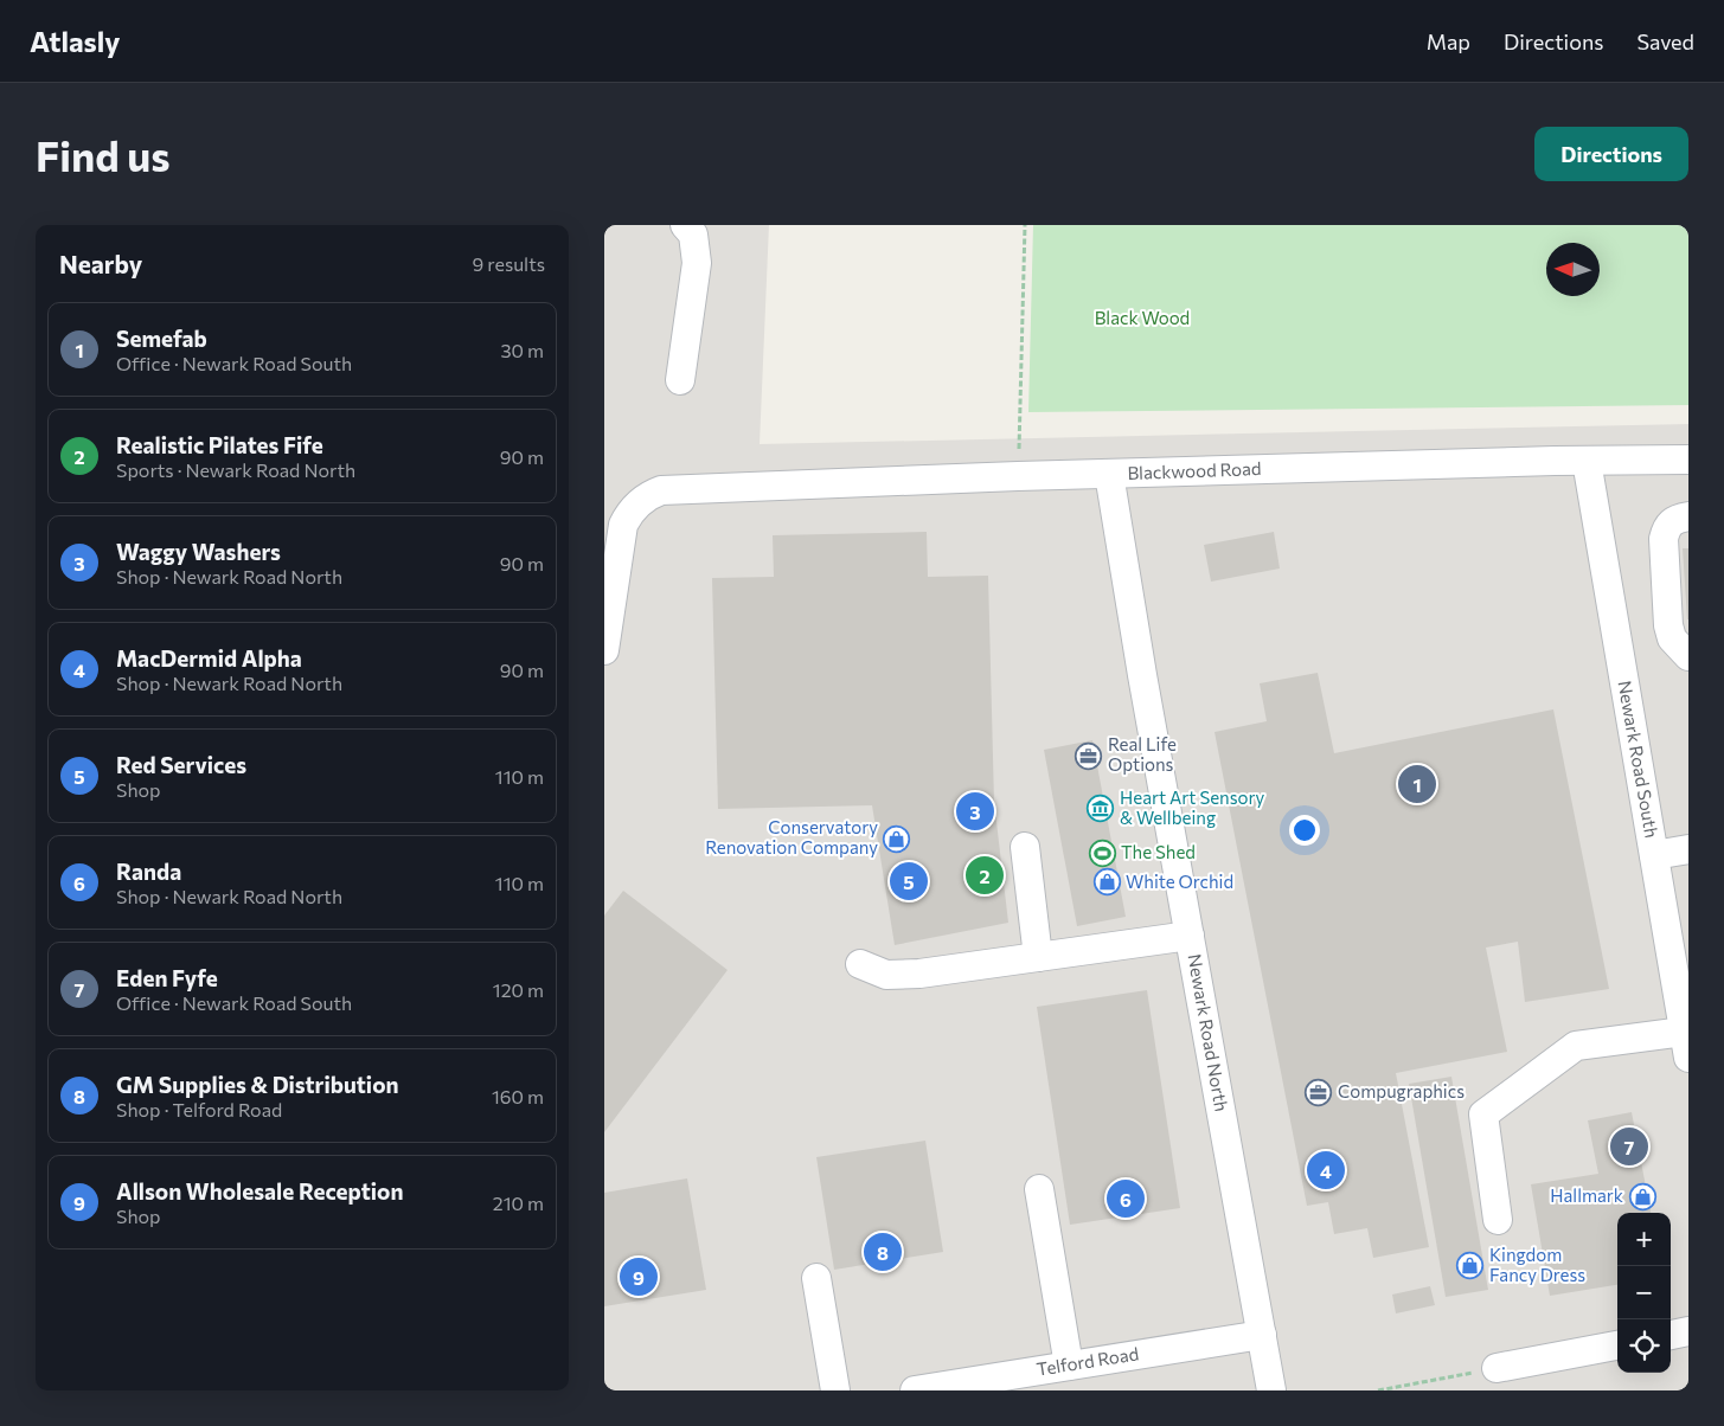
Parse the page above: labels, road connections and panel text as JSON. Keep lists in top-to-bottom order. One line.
{"streets":{"street":["Blackwood Road","Newark Road South","Newark Road North","Telford Road"]},"crossings":[["Blackwood Road","Newark Road South"],["Blackwood Road","Newark Road North"],["Newark Road North","Telford Road"]],"parks":["Black Wood"],"places":{"office":["Real Life Options","Compugraphics"],"museum":["Heart Art Sensory & Wellbeing"],"shop":["Conservatory Renovation Company","White Orchid","Hallmark","Kingdom Fancy Dress"],"sports":["The Shed"]},"north":"left","page":{"header":"Atlasly","nav":["Map","Directions","Saved"],"buttons":"Directions","title":"Find us","heading":["Nearby","9 results"],"list":[{"mark":"1","name":"Semefab","note":"Office · Newark Road South","value":"30 m"},{"mark":"2","name":"Realistic Pilates Fife","note":"Sports · Newark Road North","value":"90 m"},{"mark":"3","name":"Waggy Washers","note":"Shop · Newark Road North","value":"90 m"},{"mark":"4","name":"MacDermid Alpha","note":"Shop · Newark Road North","value":"90 m"},{"mark":"5","name":"Red Services","note":"Shop","value":"110 m"},{"mark":"6","name":"Randa","note":"Shop · Newark Road North","value":"110 m"},{"mark":"7","name":"Eden Fyfe","note":"Office · Newark Road South","value":"120 m"},{"mark":"8","name":"GM Supplies & Distribution","note":"Shop · Telford Road","value":"160 m"},{"mark":"9","name":"Allson Wholesale Reception","note":"Shop","value":"210 m"}],"pins":["1","3","2","5","7","4","6","8","9"],"map_buttons":["+","−"]}}
